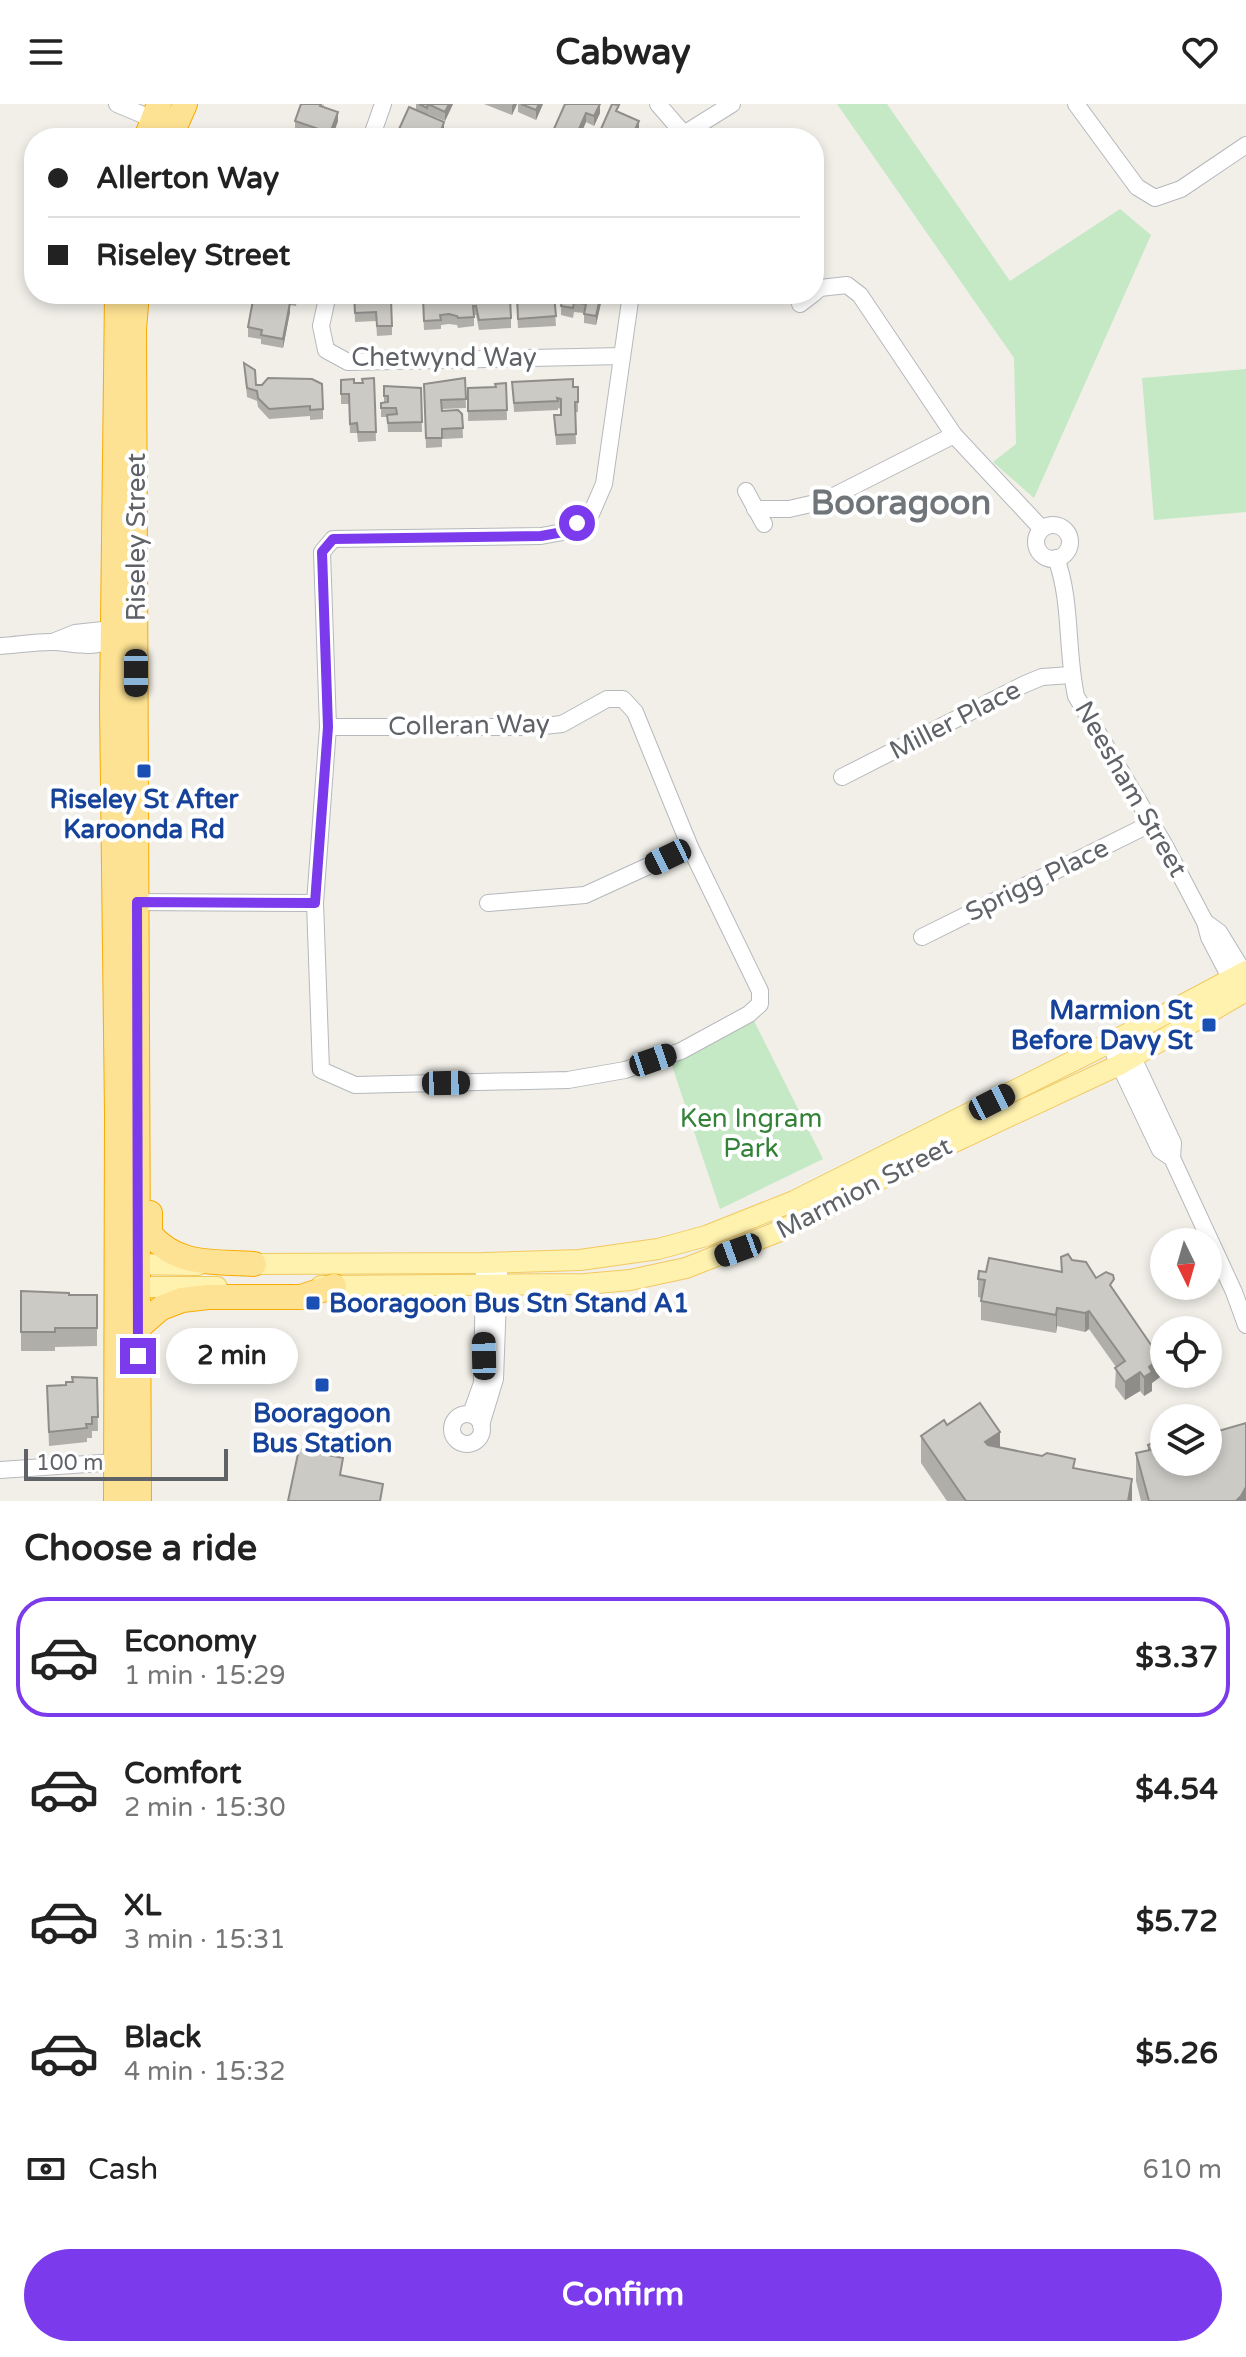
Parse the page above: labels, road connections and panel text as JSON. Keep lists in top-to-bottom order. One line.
{"streets":{"highway":["Riseley Street"],"main road":["Marmion Street"],"street":["Chetwynd Way","Miller Place","Colleran Way","Neesham Street","Sprigg Place"]},"crossings":[["Riseley Street","Marmion Street"],["Miller Place","Neesham Street"],["Neesham Street","Sprigg Place"],["Neesham Street","Marmion Street"]],"districts":["Booragoon"],"parks":["Ken Ingram Park"],"places":{"transit":["Riseley St After Karoonda Rd","Marmion St Before Davy St","Booragoon Bus Stn Stand A1","Booragoon Bus Station"]},"scale_bar":"100 m","north":"bottom","page":{"header":"Cabway","banner":["Allerton Way","Riseley Street"],"bubble":"2 min","scale":"100 m","heading":"Choose a ride","list":[{"name":"Economy","note":"1 min · 15:29","value":"$3.37"},{"name":"Comfort","note":"2 min · 15:30","value":"$4.54"},{"name":"XL","note":"3 min · 15:31","value":"$5.72"},{"name":"Black","note":"4 min · 15:32","value":"$5.26"}],"pay":["Cash","610 m"],"buttons":"Confirm"}}
